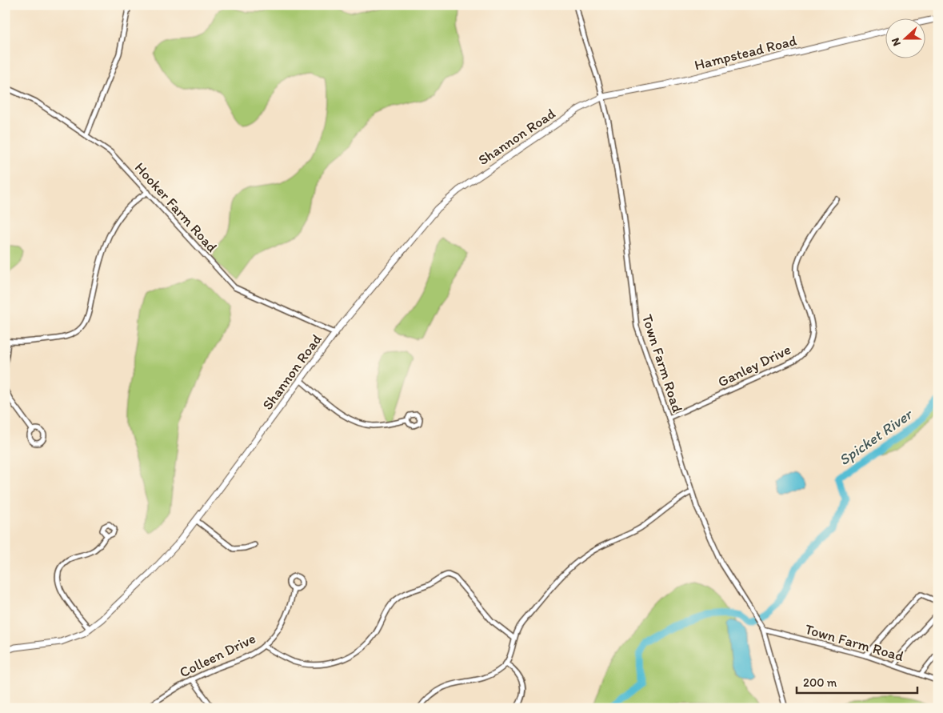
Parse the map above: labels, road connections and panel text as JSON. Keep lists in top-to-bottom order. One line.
{"streets":{"street":["Hampstead Road","Shannon Road","Hooker Farm Road","Town Farm Road","Ganley Drive","Colleen Drive"]},"crossings":[["Hampstead Road","Shannon Road"],["Hampstead Road","Town Farm Road"],["Shannon Road","Hooker Farm Road"],["Shannon Road","Town Farm Road"],["Town Farm Road","Ganley Drive"]],"water":["Spicket River"],"scale_bar":"200 m","north":"left"}
